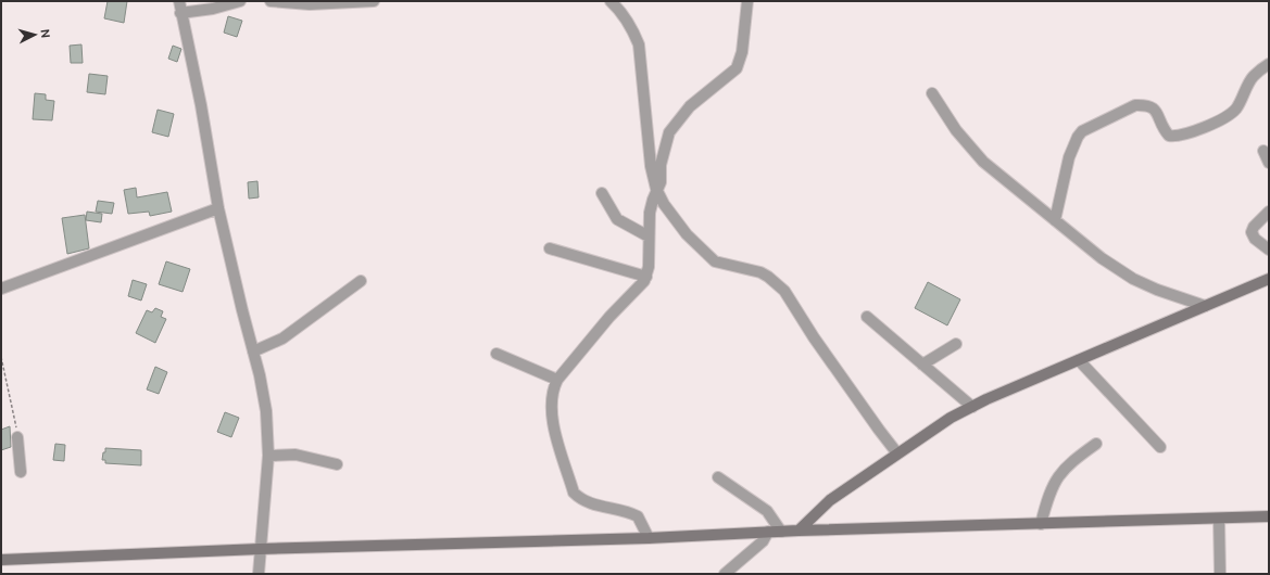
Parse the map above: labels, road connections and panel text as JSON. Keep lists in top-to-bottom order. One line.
{"north":"right"}
